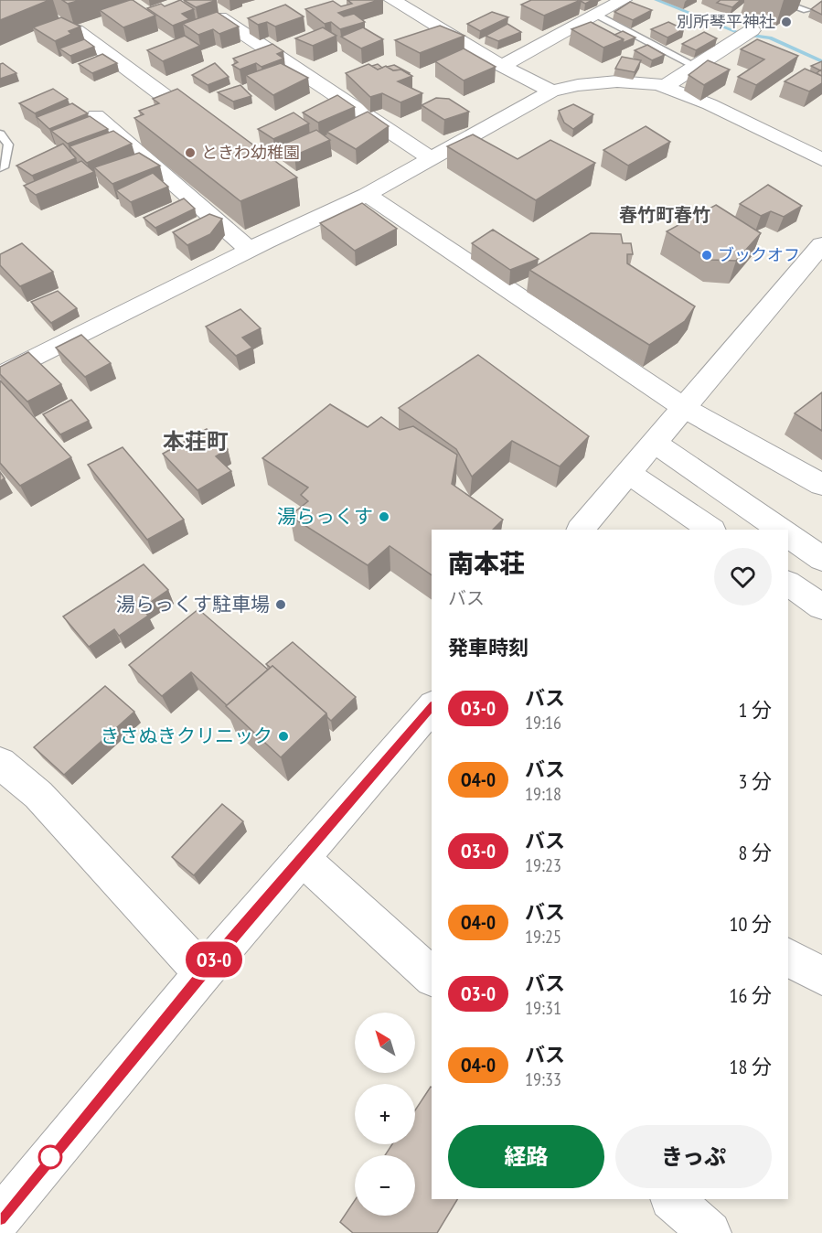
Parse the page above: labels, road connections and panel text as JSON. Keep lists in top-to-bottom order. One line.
{"districts":["春竹町春竹","本荘町"],"places":["別所琴平神社","ときわ幼稚園","ブックオフ","湯らっくす","湯らっくす駐車場","きさぬきクリニック"],"lines":["bus line O3-0"],"north":"top left","page":{"on_map":"O3-0","heading":[["南本荘","バス"],"発車時刻"],"list":[{"mark":"O3-0","name":"バス","note":"19:16","value":"1 分"},{"mark":"O4-0","name":"バス","note":"19:18","value":"3 分"},{"mark":"O3-0","name":"バス","note":"19:23","value":"8 分"},{"mark":"O4-0","name":"バス","note":"19:25","value":"10 分"},{"mark":"O3-0","name":"バス","note":"19:31","value":"16 分"},{"mark":"O4-0","name":"バス","note":"19:33","value":"18 分"}],"map_buttons":["+","−"],"buttons":["経路","きっぷ"]}}
